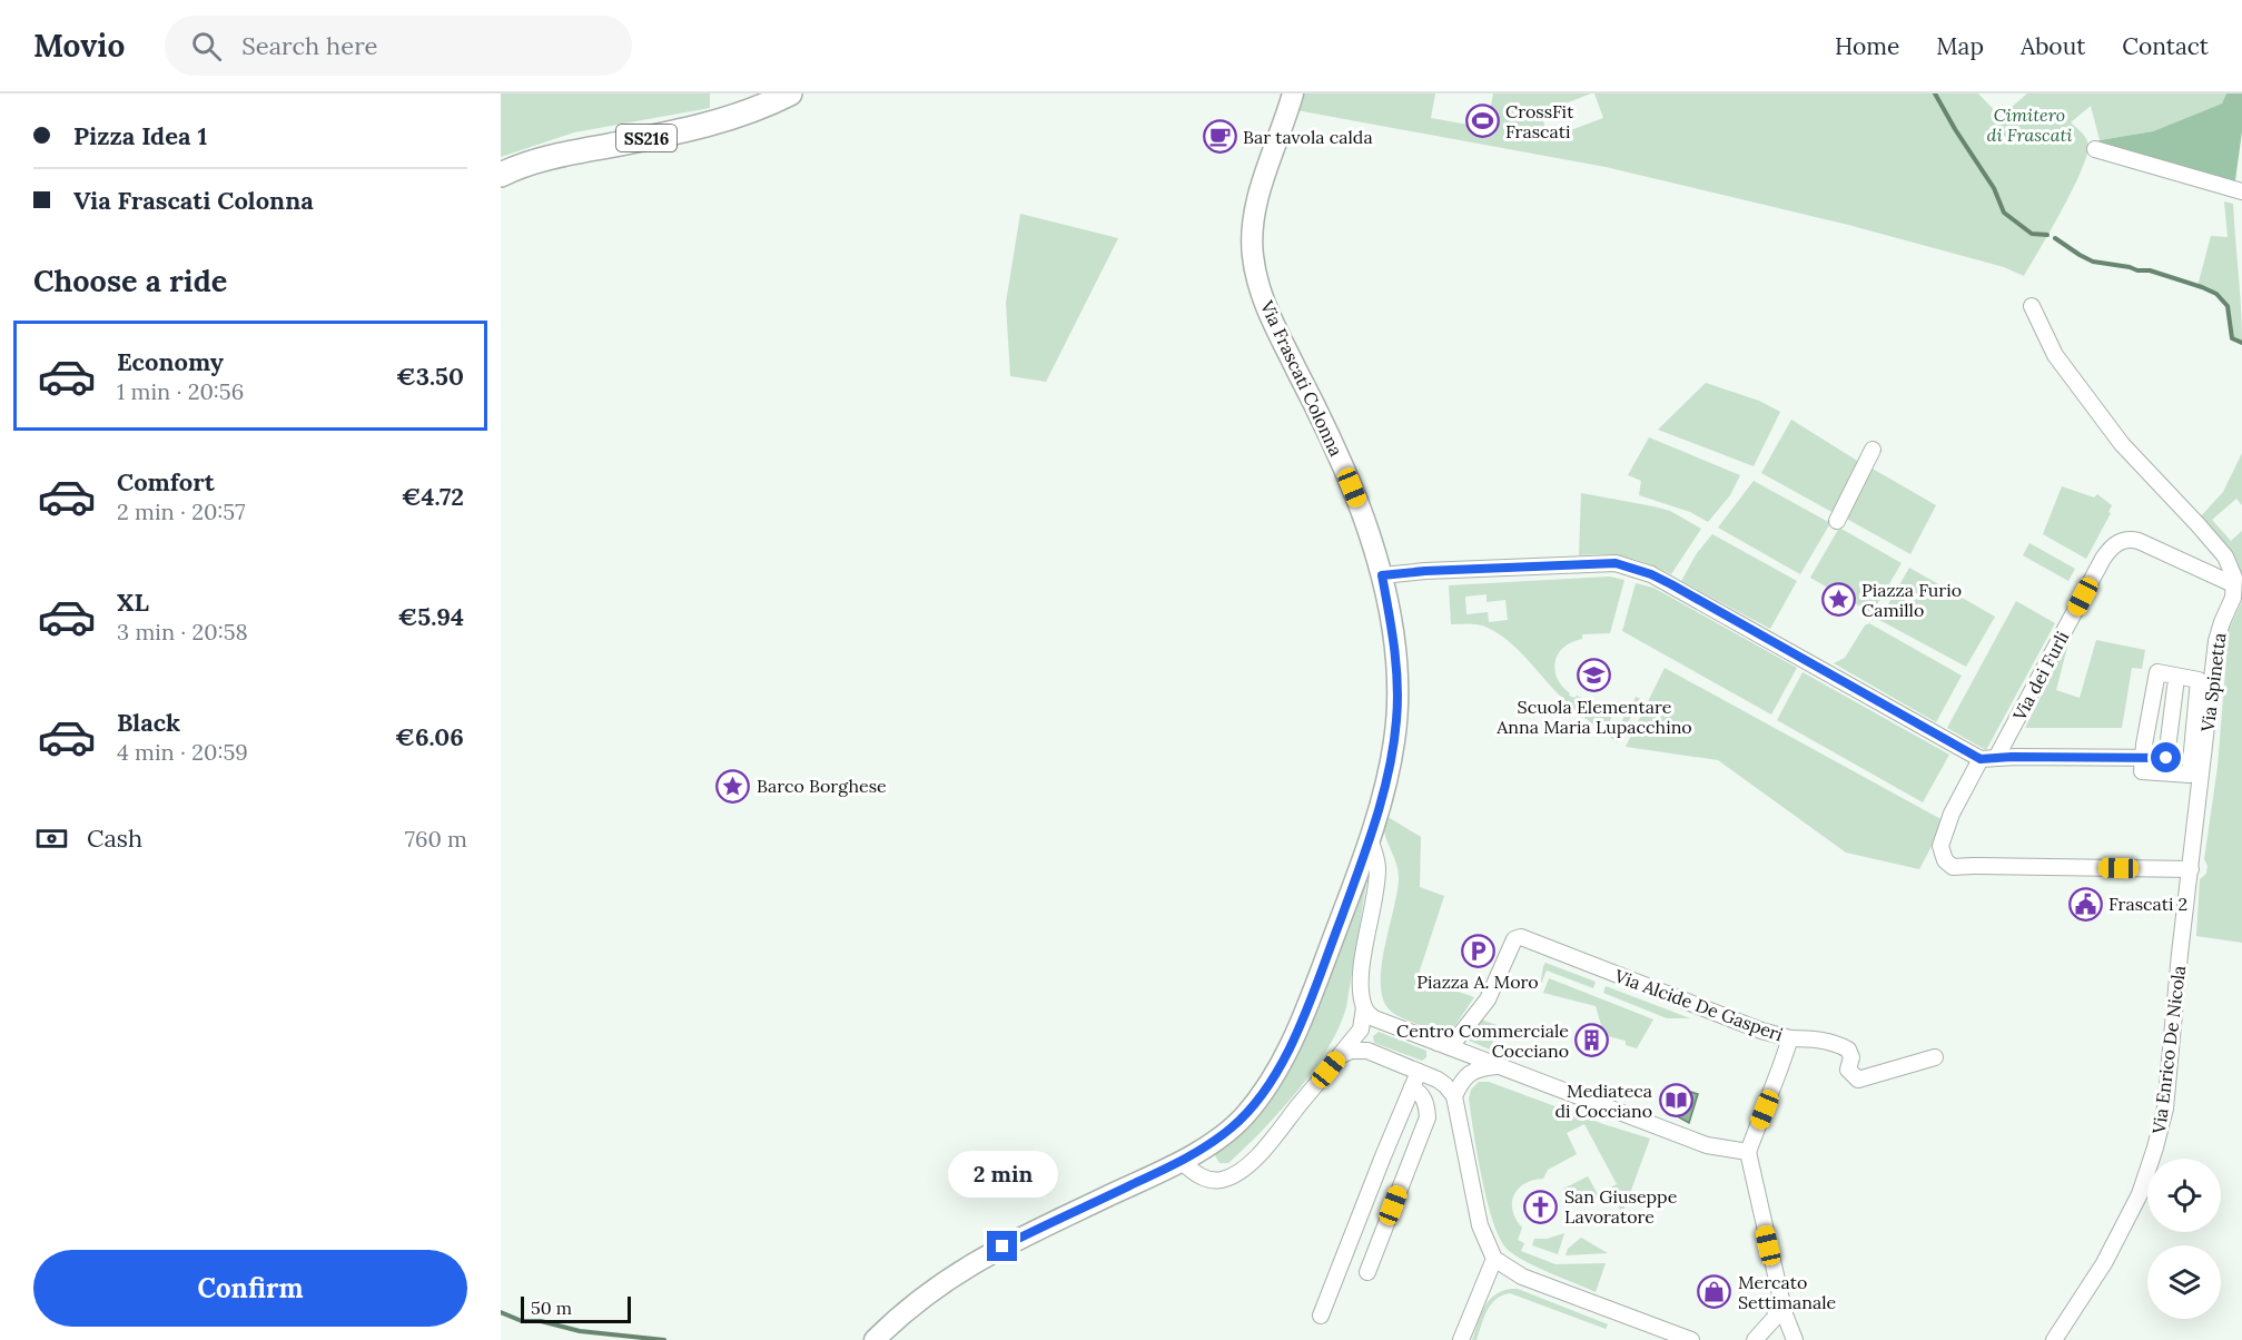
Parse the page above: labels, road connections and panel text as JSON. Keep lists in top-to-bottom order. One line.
{"streets":{"main road":["SS216"],"street":["Via Frascati Colonna","Via dei Furli","Via Spinetta","Via Alcide De Gasperi","Via Enrico De Nicola"]},"crossings":[["Via dei Furli","Via Spinetta"],["Via Spinetta","Via Enrico De Nicola"]],"parks":["Cimitero di Frascati"],"places":{"sports":["CrossFit Frascati"],"cafe":["Bar tavola calda"],"place":["Piazza Furio Camillo","Barco Borghese"],"school or university":["Scuola Elementare Anna Maria Lupacchino"],"public building":["Frascati 2"],"parking":["Piazza A. Moro"],"building":["Centro Commerciale Cocciano"],"library":["Mediateca di Cocciano"],"church":["San Giuseppe Lavoratore"],"shop":["Mercato Settimanale"]},"scale_bar":"50 m","page":{"header":"Movio","search":"Search here","nav":["Home","Map","About","Contact"],"banner":["Pizza Idea 1","Via Frascati Colonna"],"heading":"Choose a ride","list":[{"name":"Economy","note":"1 min · 20:56","value":"€3.50"},{"name":"Comfort","note":"2 min · 20:57","value":"€4.72"},{"name":"XL","note":"3 min · 20:58","value":"€5.94"},{"name":"Black","note":"4 min · 20:59","value":"€6.06"}],"pay":["Cash","760 m"],"bubble":"2 min","buttons":"Confirm","scale":"50 m"}}
